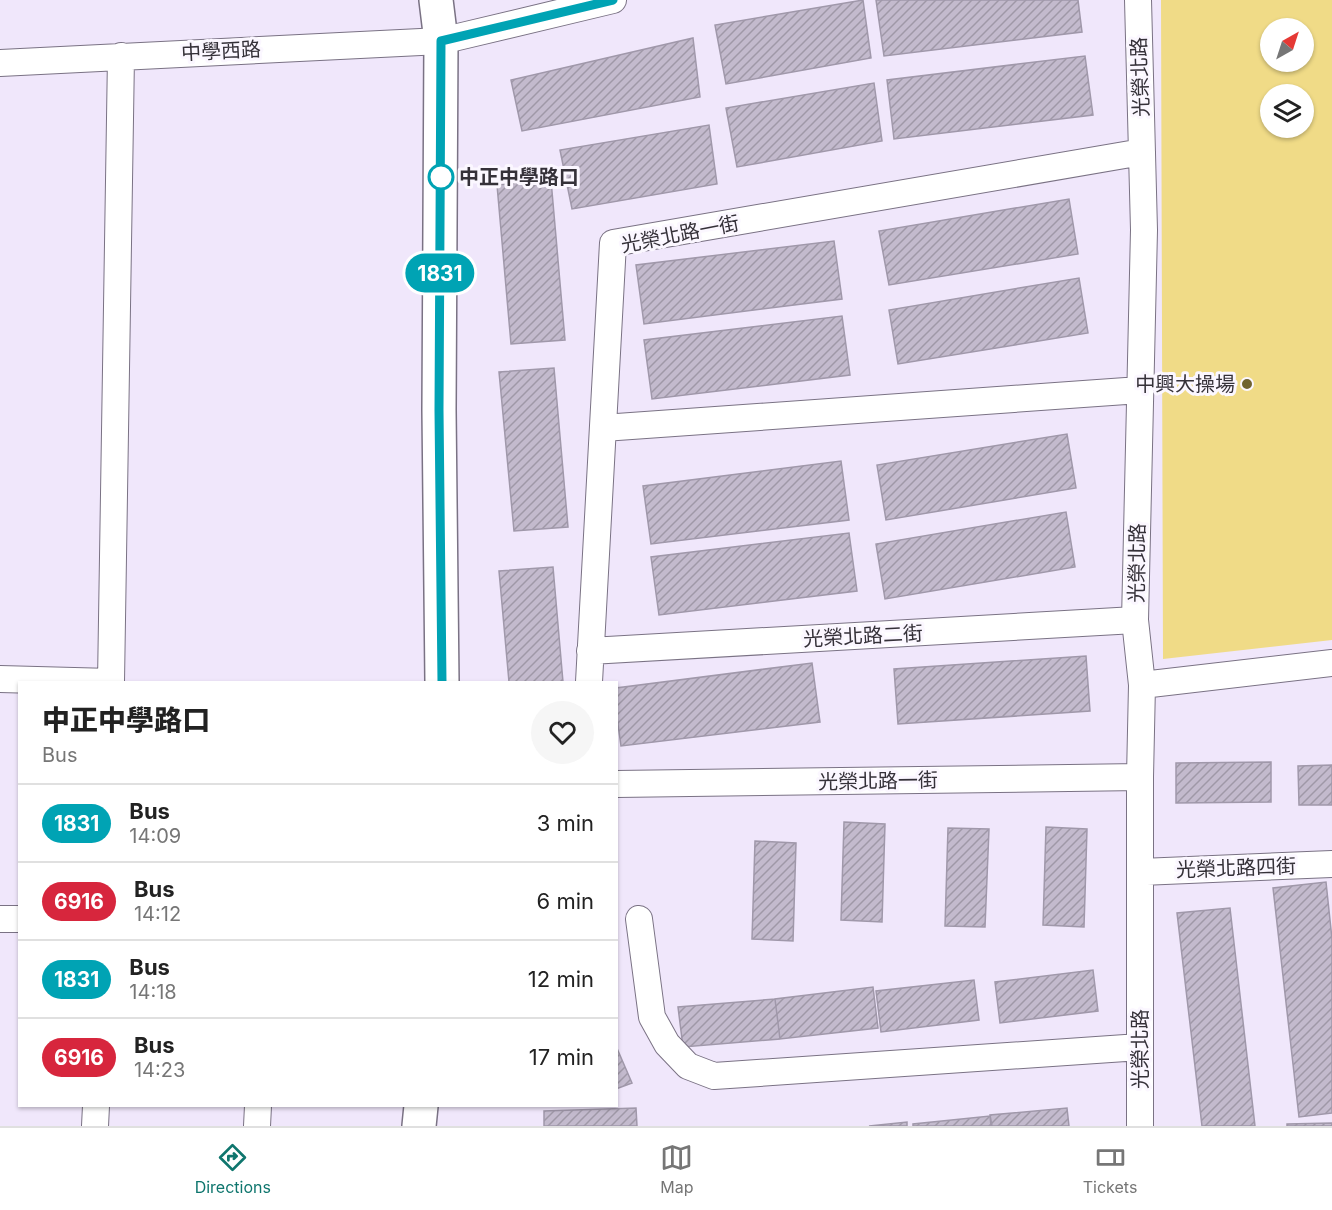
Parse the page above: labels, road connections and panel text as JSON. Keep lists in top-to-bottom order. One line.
{"streets":{"street":["中學西路","光榮北路","光榮北路一街","光榮北路二街","光榮北路四街"]},"crossings":[["光榮北路","光榮北路一街"],["光榮北路","光榮北路二街"],["光榮北路","光榮北路四街"],["光榮北路一街","光榮北路二街"]],"places":["中正中學路口","中興大操場"],"lines":["bus line 1831"],"north":"top right","page":{"on_map":"1831","heading":["中正中學路口","Bus"],"list":[{"mark":"1831","name":"Bus","note":"14:09","value":"3 min"},{"mark":"6916","name":"Bus","note":"14:12","value":"6 min"},{"mark":"1831","name":"Bus","note":"14:18","value":"12 min"},{"mark":"6916","name":"Bus","note":"14:23","value":"17 min"}],"tabs":["Directions","Map","Tickets"]}}
